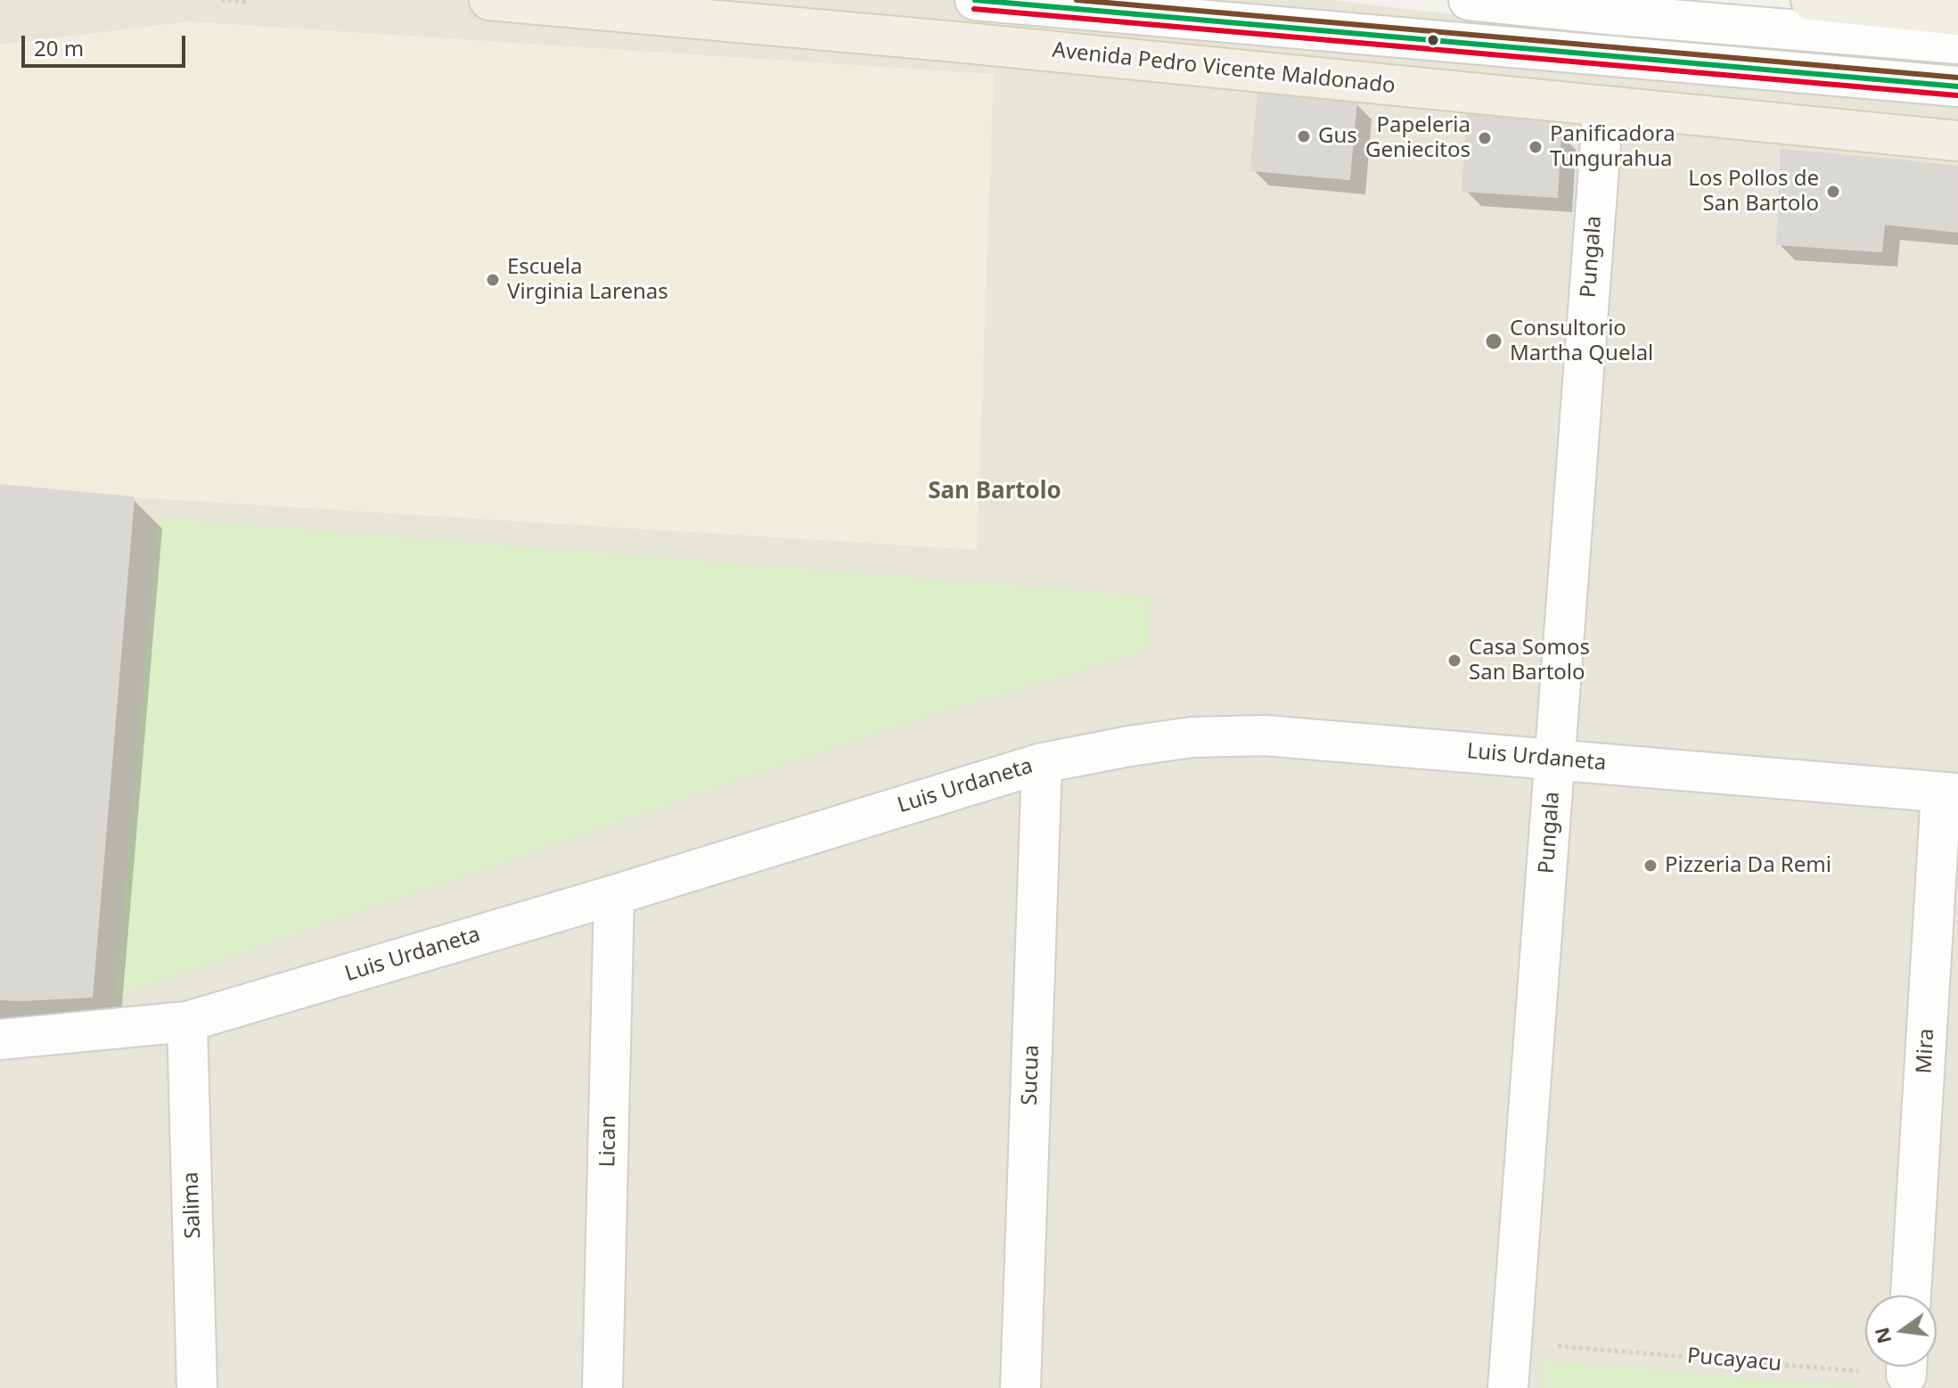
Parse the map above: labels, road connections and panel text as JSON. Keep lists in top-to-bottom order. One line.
{"streets":{"main road":["Avenida Pedro Vicente Maldonado"],"street":["Pungala","Luis Urdaneta","Mira","Sucua","Lican","Salima"],"path":["Pucayacu"]},"crossings":[["Avenida Pedro Vicente Maldonado","Pungala"],["Pungala","Luis Urdaneta"],["Pungala","Pucayacu"],["Luis Urdaneta","Mira"],["Luis Urdaneta","Sucua"],["Luis Urdaneta","Lican"],["Luis Urdaneta","Salima"]],"districts":["San Bartolo"],"places":["Gus","Papeleria Geniecitos","Panificadora Tungurahua","Los Pollos de San Bartolo","Escuela Virginia Larenas","Consultorio Martha Quelal","Casa Somos San Bartolo","Pizzeria Da Remi"],"scale_bar":"20 m","north":"left"}
